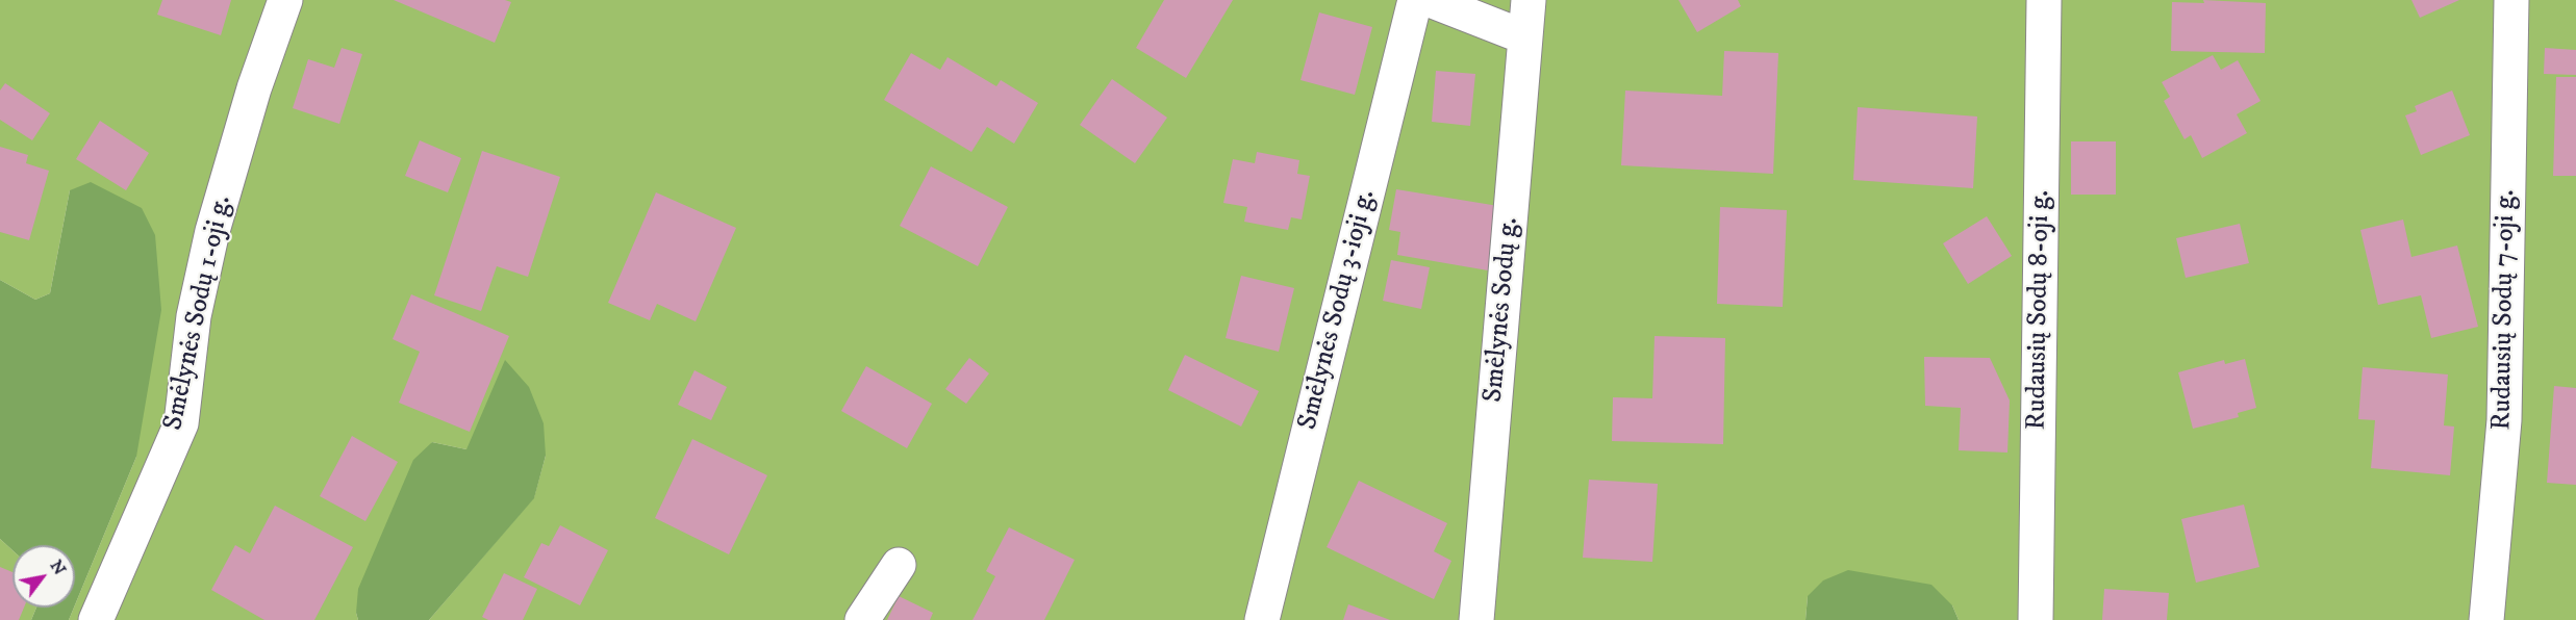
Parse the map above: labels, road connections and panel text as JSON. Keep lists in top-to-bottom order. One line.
{"streets":{"street":["Smėlynės Sodų 3-ioji g.","Smėlynės Sodų g.","Rudausių Sodų 8-oji g.","Rudausių Sodų 7-oji g.","Smėlynės Sodų 1-oji g."]},"north":"top right"}
